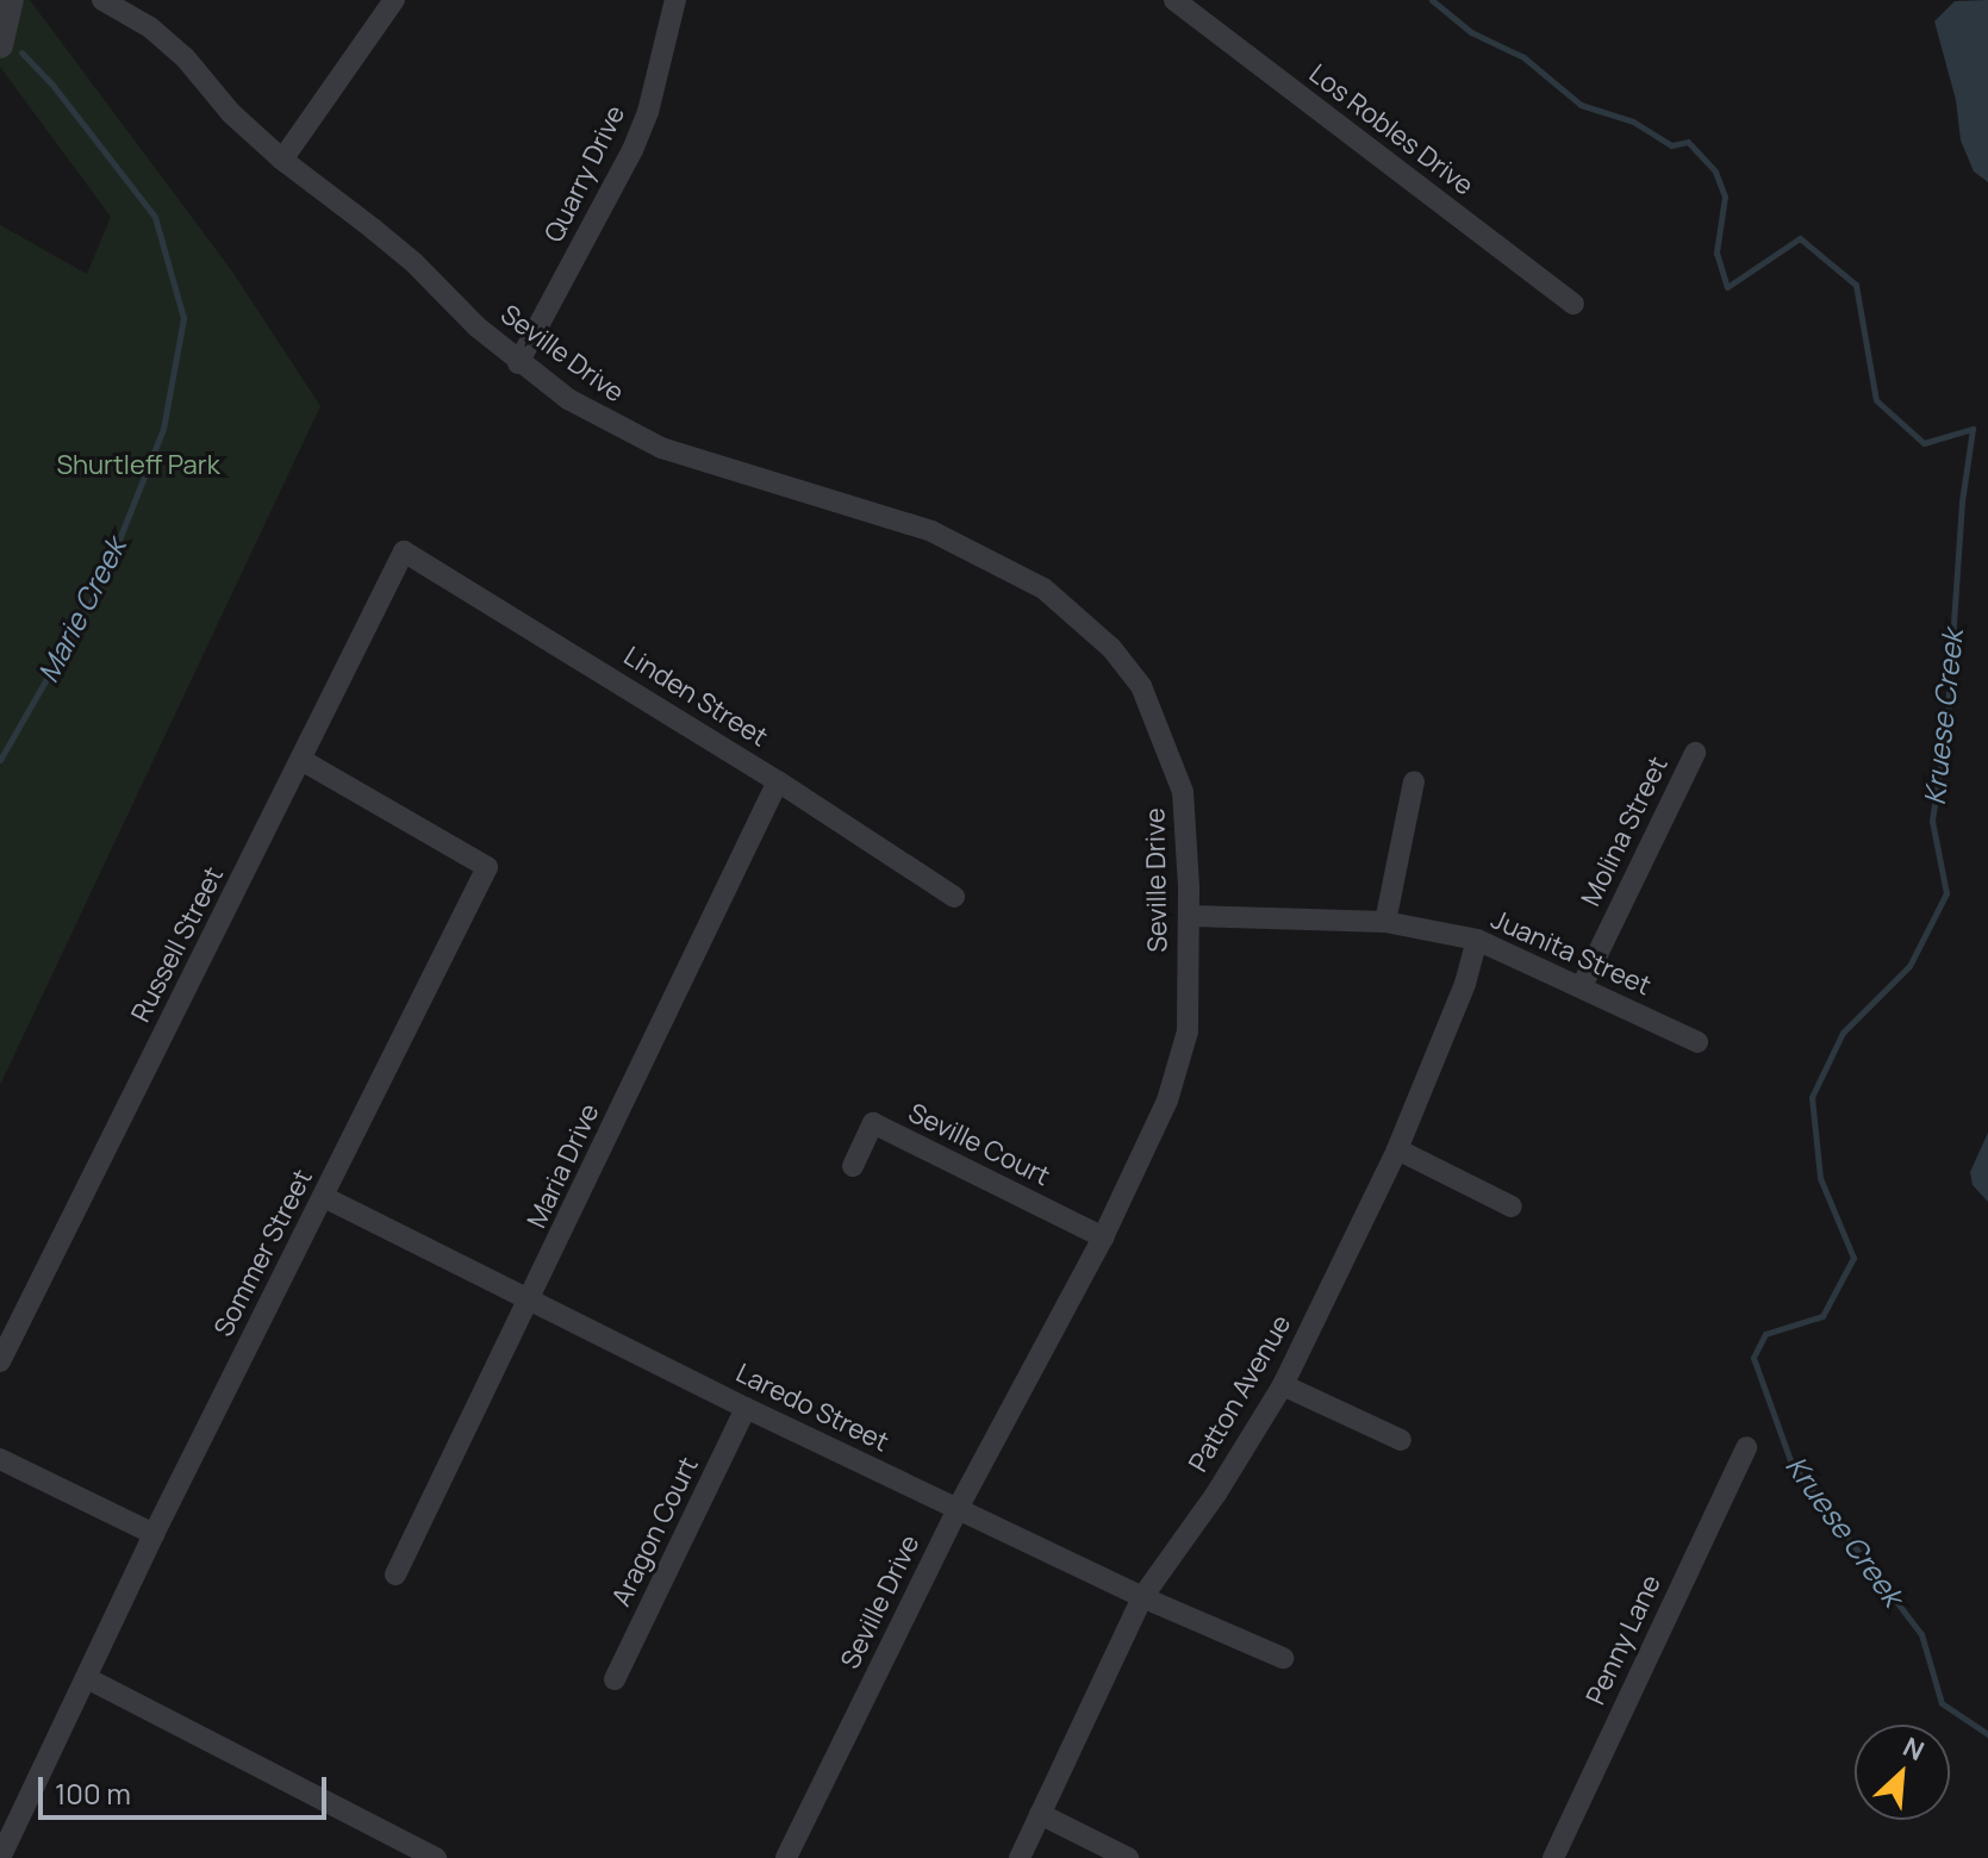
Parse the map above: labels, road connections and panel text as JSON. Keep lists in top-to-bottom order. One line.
{"streets":{"street":["Los Robles Drive","Quarry Drive","Seville Drive","Linden Street","Molina Street","Russell Street","Juanita Street","Seville Court","Maria Drive","Sommer Street","Patton Avenue","Laredo Street","Aragon Court","Penny Lane"]},"crossings":[["Quarry Drive","Seville Drive"],["Seville Drive","Juanita Street"],["Seville Drive","Seville Court"],["Seville Drive","Laredo Street"],["Linden Street","Russell Street"],["Linden Street","Maria Drive"],["Molina Street","Juanita Street"],["Russell Street","Sommer Street"],["Juanita Street","Patton Avenue"],["Maria Drive","Laredo Street"],["Sommer Street","Laredo Street"],["Patton Avenue","Laredo Street"],["Laredo Street","Aragon Court"]],"water":["Marie Creek","Kruese Creek"],"parks":["Shurtleff Park"],"scale_bar":"100 m","north":"top right"}
